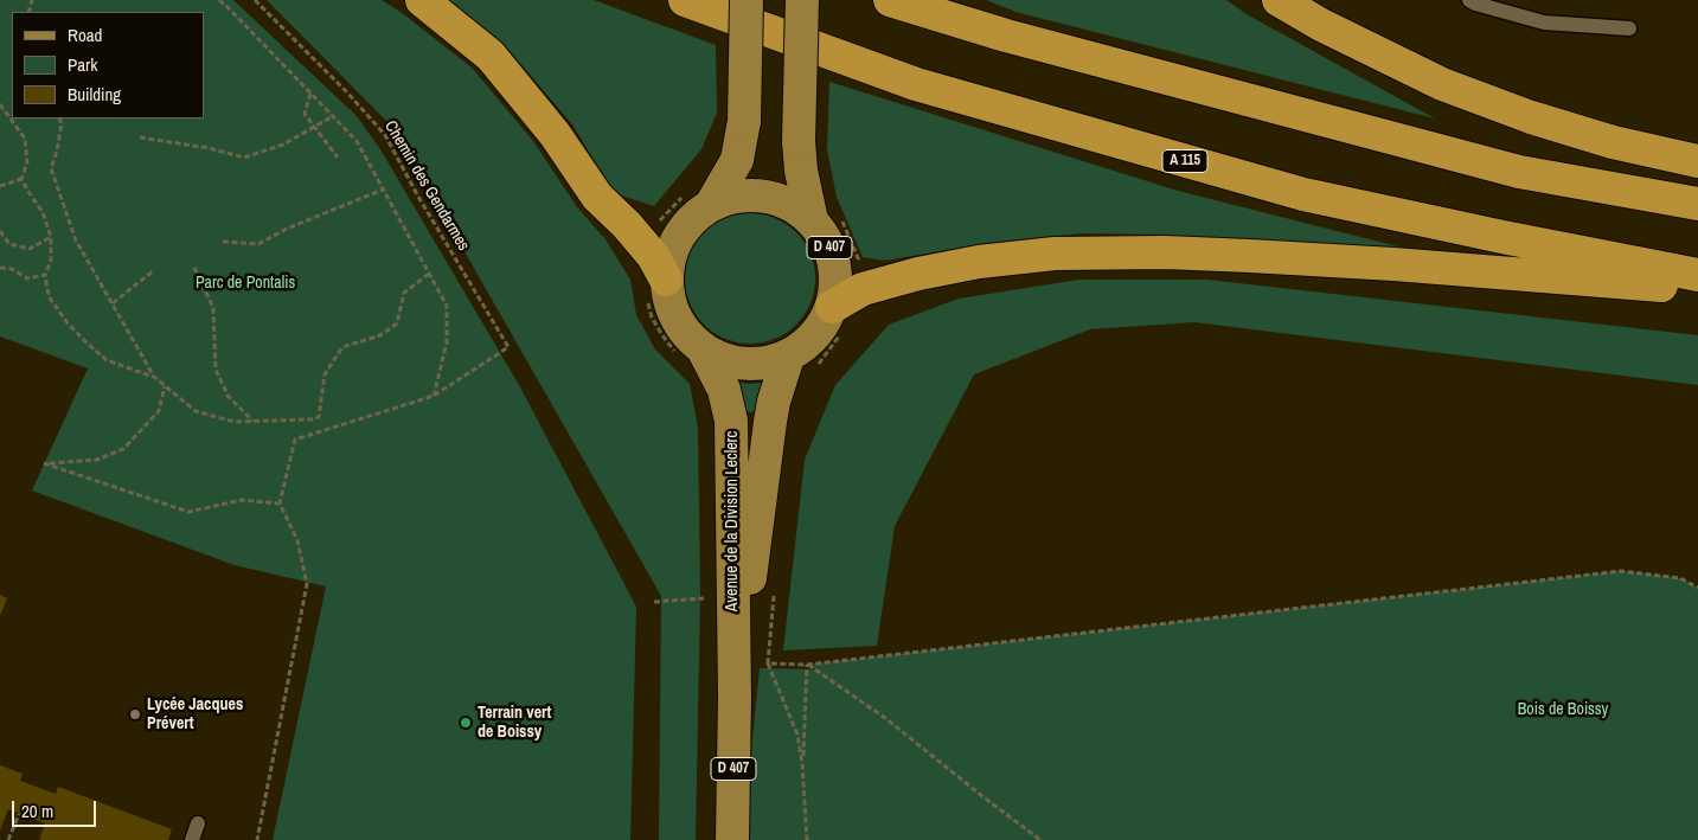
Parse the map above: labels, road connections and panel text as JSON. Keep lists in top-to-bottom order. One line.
{"streets":{"highway":["A 115"],"main road":["D 407","Avenue de la Division Leclerc"],"path":["Chemin des Gendarmes"]},"crossings":[["D 407","Avenue de la Division Leclerc"]],"parks":["Parc de Pontalis","Bois de Boissy"],"places":["Lycée Jacques Prévert","Terrain vert de Boissy"],"legend":["Road","Park","Building"],"scale_bar":"20 m"}
